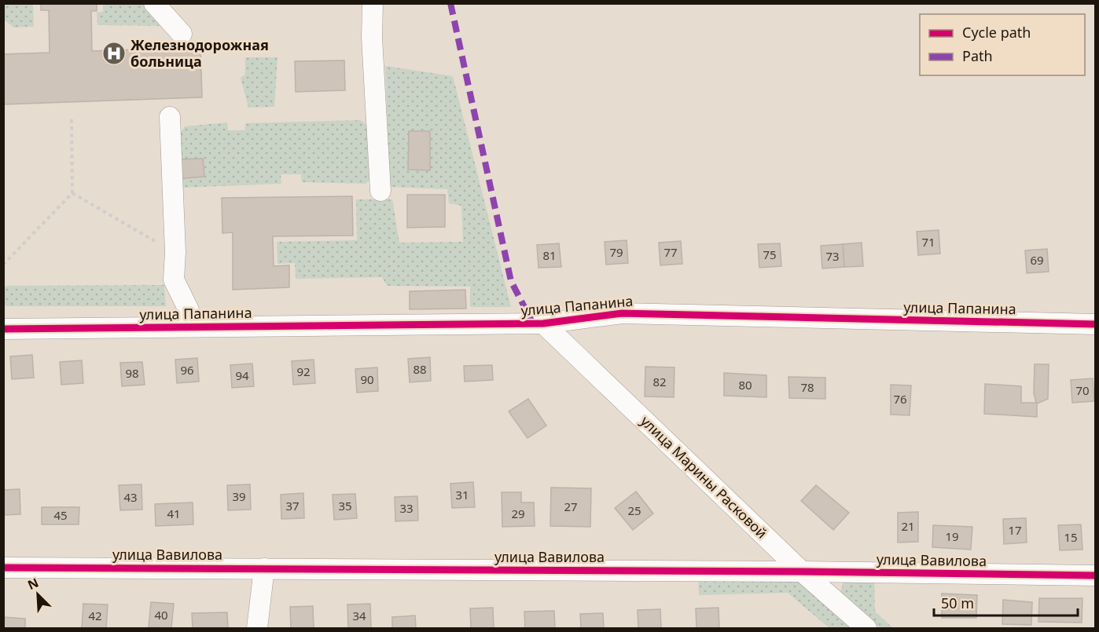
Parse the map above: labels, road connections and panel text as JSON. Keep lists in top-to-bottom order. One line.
{"streets":{"street":["улица Папанина","улица Марины Расковой","улица Вавилова"]},"crossings":[["улица Папанина","улица Марины Расковой"],["улица Марины Расковой","улица Вавилова"]],"places":{"hospital":["Железнодорожная больница"]},"house_numbers":["71","79","77","75","81","73","69","88","96","92","98","94","90","82","80","78","70","76","31","39","43","37","35","27","33","25","41","29","45","21","17","19","15","40","42","34"],"legend":["Cycle path","Path"],"scale_bar":"50 m","north":"top left"}
